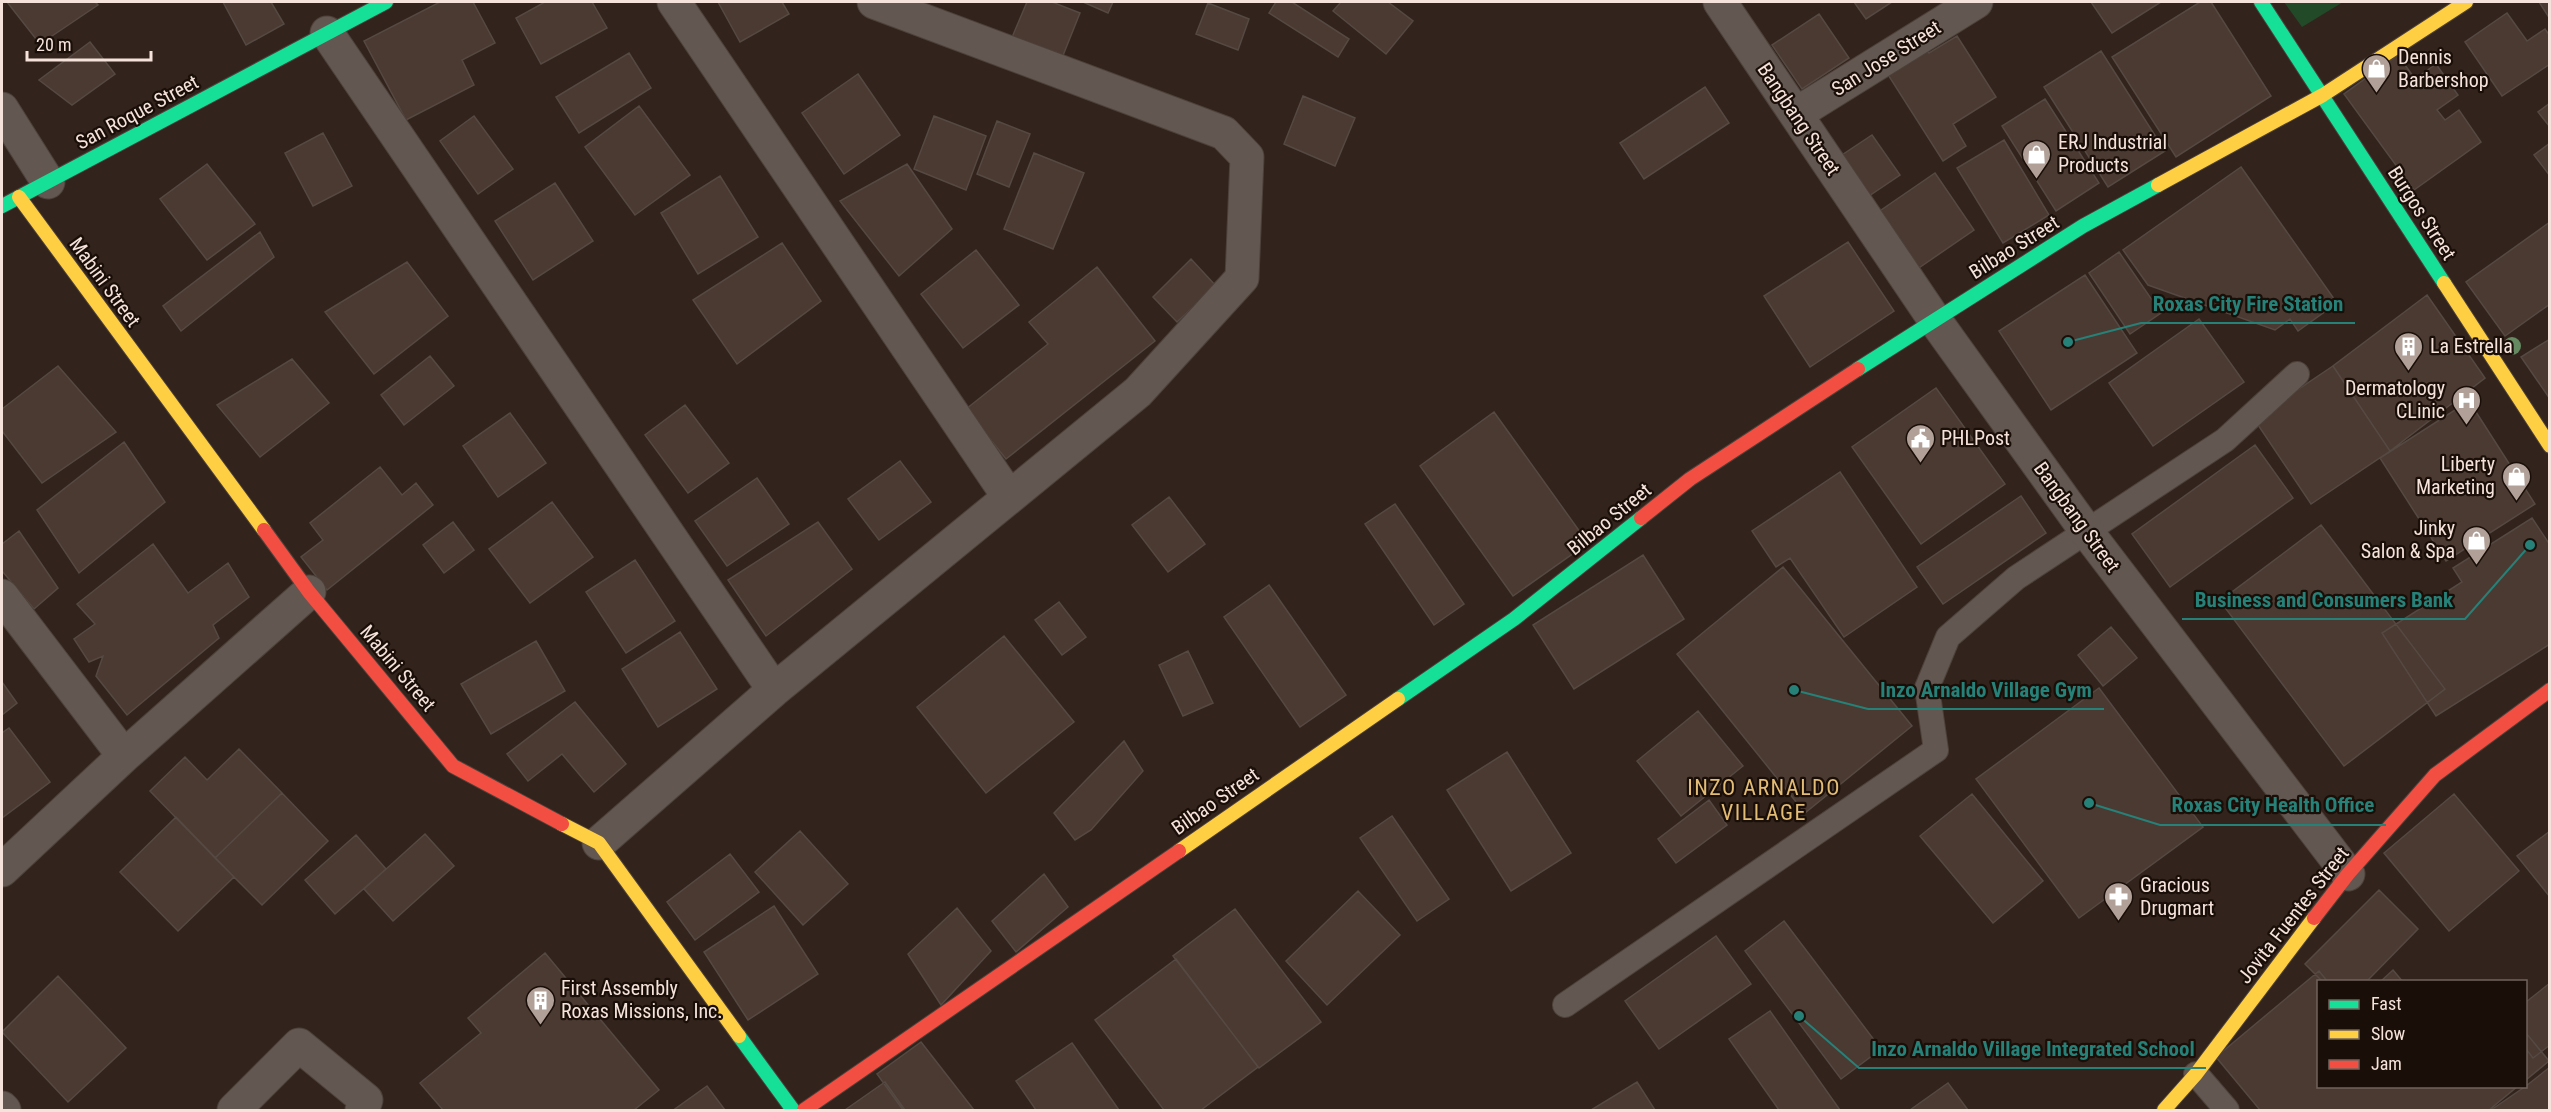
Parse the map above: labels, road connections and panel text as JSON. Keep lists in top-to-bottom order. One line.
{"streets":{"street":["San Jose Street","San Roque Street","Bangbang Street","Burgos Street","Bilbao Street","Mabini Street","Jovita Fuentes Street"]},"crossings":[["San Jose Street","Bangbang Street"],["San Roque Street","Mabini Street"],["Bangbang Street","Bilbao Street"],["Bangbang Street","Jovita Fuentes Street"],["Burgos Street","Bilbao Street"]],"districts":["INZO ARNALDO VILLAGE"],"places":{"shop":["Dennis Barbershop","ERJ Industrial Products","Liberty Marketing","Jinky Salon & Spa"],"other":["Roxas City Fire Station","Business and Consumers Bank","Inzo Arnaldo Village Gym","Roxas City Health Office","Inzo Arnaldo Village Integrated School"],"building":["La Estrella","First Assembly Roxas Missions, Inc."],"hospital":["Dermatology CLinic"],"public building":["PHLPost"],"pharmacy":["Gracious Drugmart"]},"legend":["Fast","Slow","Jam"],"scale_bar":"20 m"}
